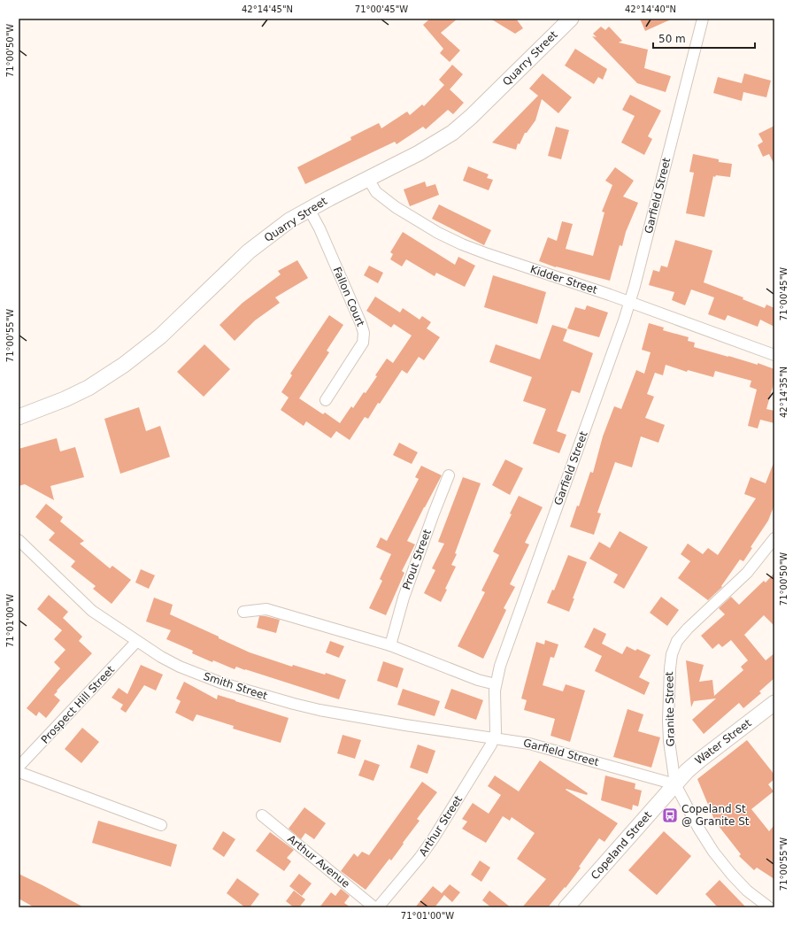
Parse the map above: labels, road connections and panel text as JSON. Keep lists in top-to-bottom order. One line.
{"streets":{"main road":["Quarry Street","Water Street","Copeland Street"],"street":["Garfield Street","Kidder Street","Fallon Court","Prout Street","Smith Street","Prospect Hill Street","Granite Street","Arthur Street","Arthur Avenue"]},"crossings":[["Quarry Street","Kidder Street"],["Quarry Street","Fallon Court"],["Garfield Street","Kidder Street"],["Garfield Street","Smith Street"],["Garfield Street","Granite Street"],["Garfield Street","Water Street"],["Garfield Street","Arthur Street"],["Garfield Street","Copeland Street"],["Smith Street","Prospect Hill Street"],["Smith Street","Arthur Street"],["Granite Street","Water Street"],["Granite Street","Copeland Street"],["Water Street","Copeland Street"]],"places":{"bus stop":["Copeland St @ Granite St"]},"scale_bar":"50 m","coordinates":["42°14'45\"N","71°00'45\"W","42°14'40\"N","71°00'50\"W","71°00'55\"W","42°14'35\"N","71°01'00\"W"]}
